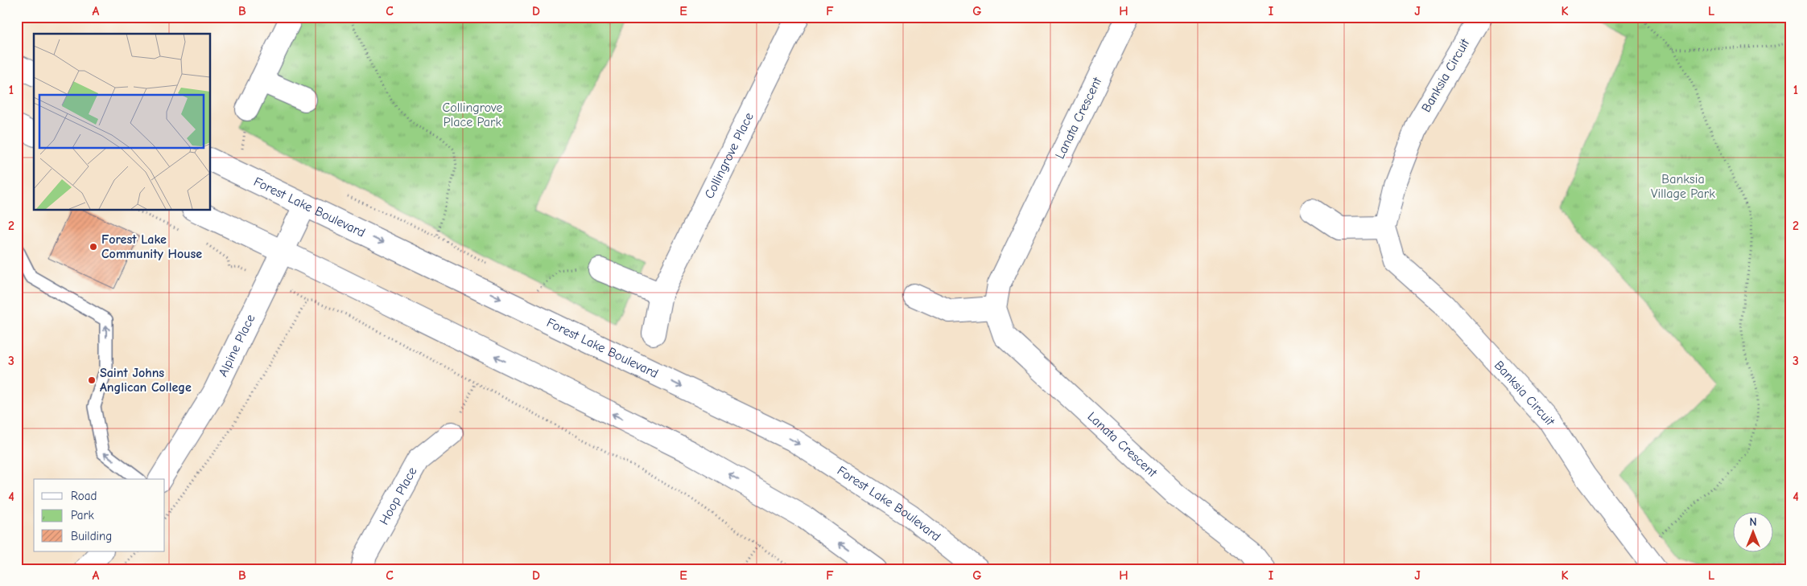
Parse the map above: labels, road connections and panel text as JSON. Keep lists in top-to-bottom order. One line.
{"streets":{"street":["Banksia Circuit","Lanata Crescent","Collingrove Place","Forest Lake Boulevard","Alpine Place","Hoop Place"]},"crossings":[["Forest Lake Boulevard","Alpine Place"]],"parks":["Collingrove Place Park","Banksia Village Park"],"places":["Forest Lake Community House","Saint Johns Anglican College"],"legend":["Road","Park","Building"],"north":"top","grid":{"columns":["A","B","C","D","E","F","G","H","I","J","K","L"],"rows":["1","2","3","4"]}}
